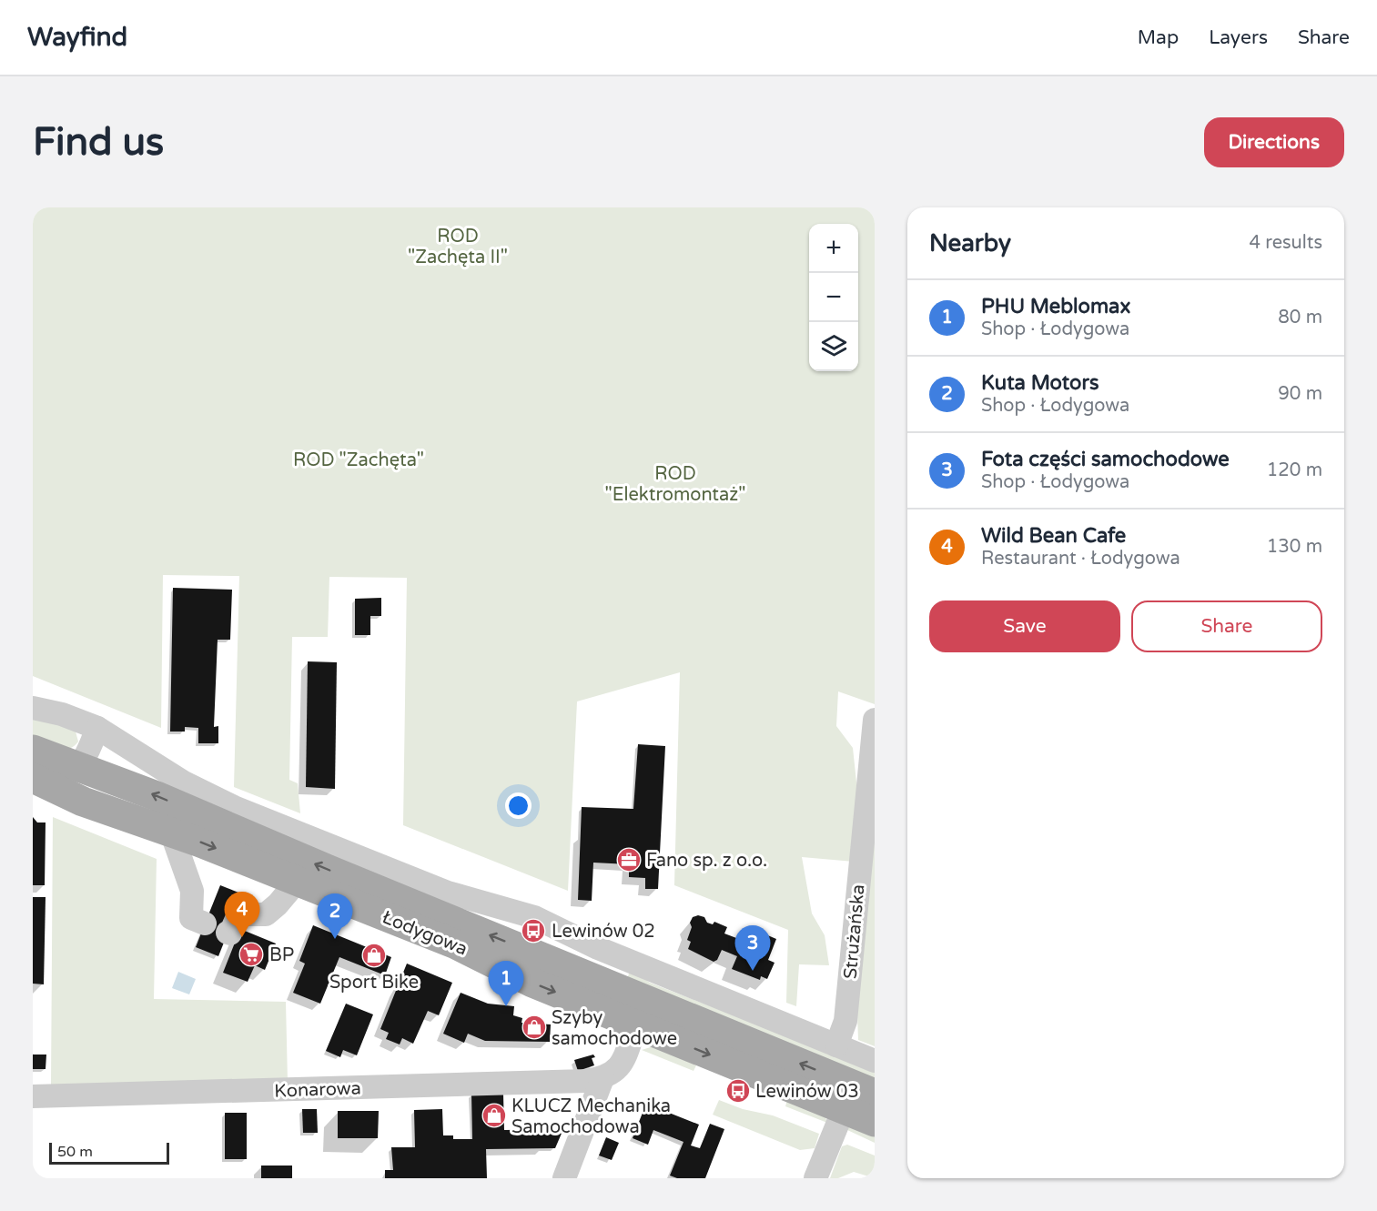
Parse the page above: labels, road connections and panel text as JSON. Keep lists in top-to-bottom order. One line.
{"streets":{"main road":["Łodygowa"],"street":["Strużańska","Konarowa"]},"parks":["ROD \"Zachęta II\"","ROD \"Zachęta\"","ROD \"Elektromontaż\""],"places":{"office":["Fano sp. z o.o."],"bus stop":["Lewinów 02","Lewinów 03"],"supermarket":["BP"],"shop":["Sport Bike","Szyby samochodowe","KLUCZ Mechanika Samochodowa"]},"scale_bar":"50 m","page":{"header":"Wayfind","nav":["Map","Layers","Share"],"buttons":["Directions",["Save","Share"]],"title":"Find us","heading":["Nearby","4 results"],"map_buttons":["+","−"],"list":[{"mark":"1","name":"PHU Meblomax","note":"Shop · Łodygowa","value":"80 m"},{"mark":"2","name":"Kuta Motors","note":"Shop · Łodygowa","value":"90 m"},{"mark":"3","name":"Fota części samochodowe","note":"Shop · Łodygowa","value":"120 m"},{"mark":"4","name":"Wild Bean Cafe","note":"Restaurant · Łodygowa","value":"130 m"}],"pins":["4","2","3","1"],"scale":"50 m"}}
